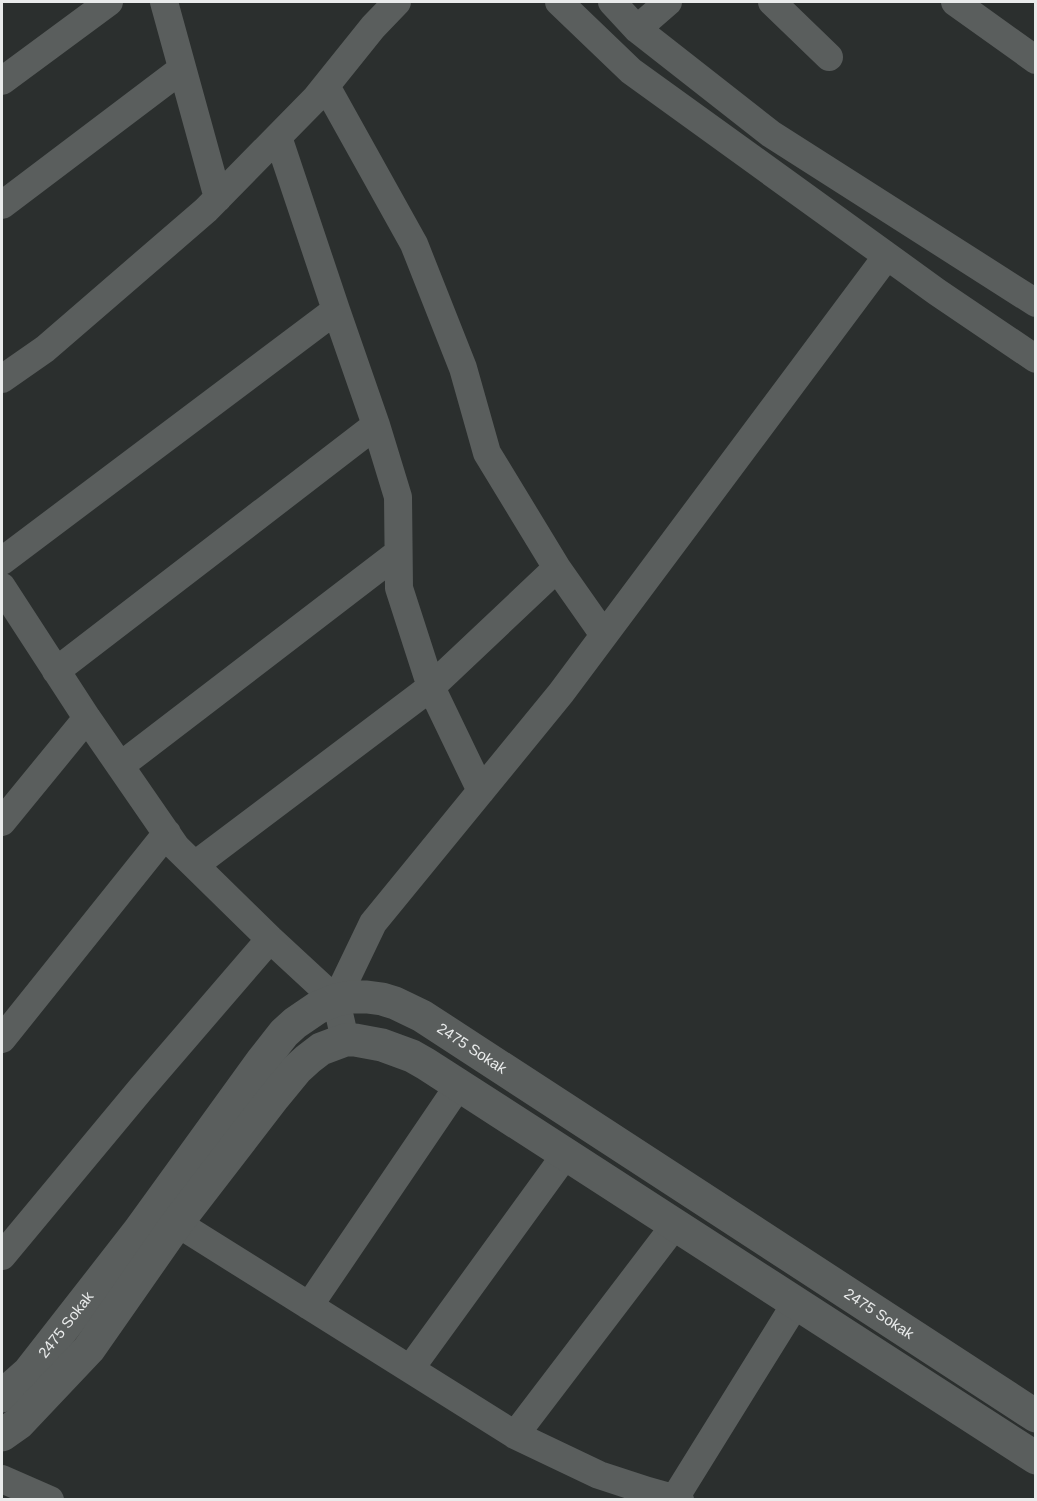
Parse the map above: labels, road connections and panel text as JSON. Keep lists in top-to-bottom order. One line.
{"streets":{"main road":["2475 Sokak"]}}
